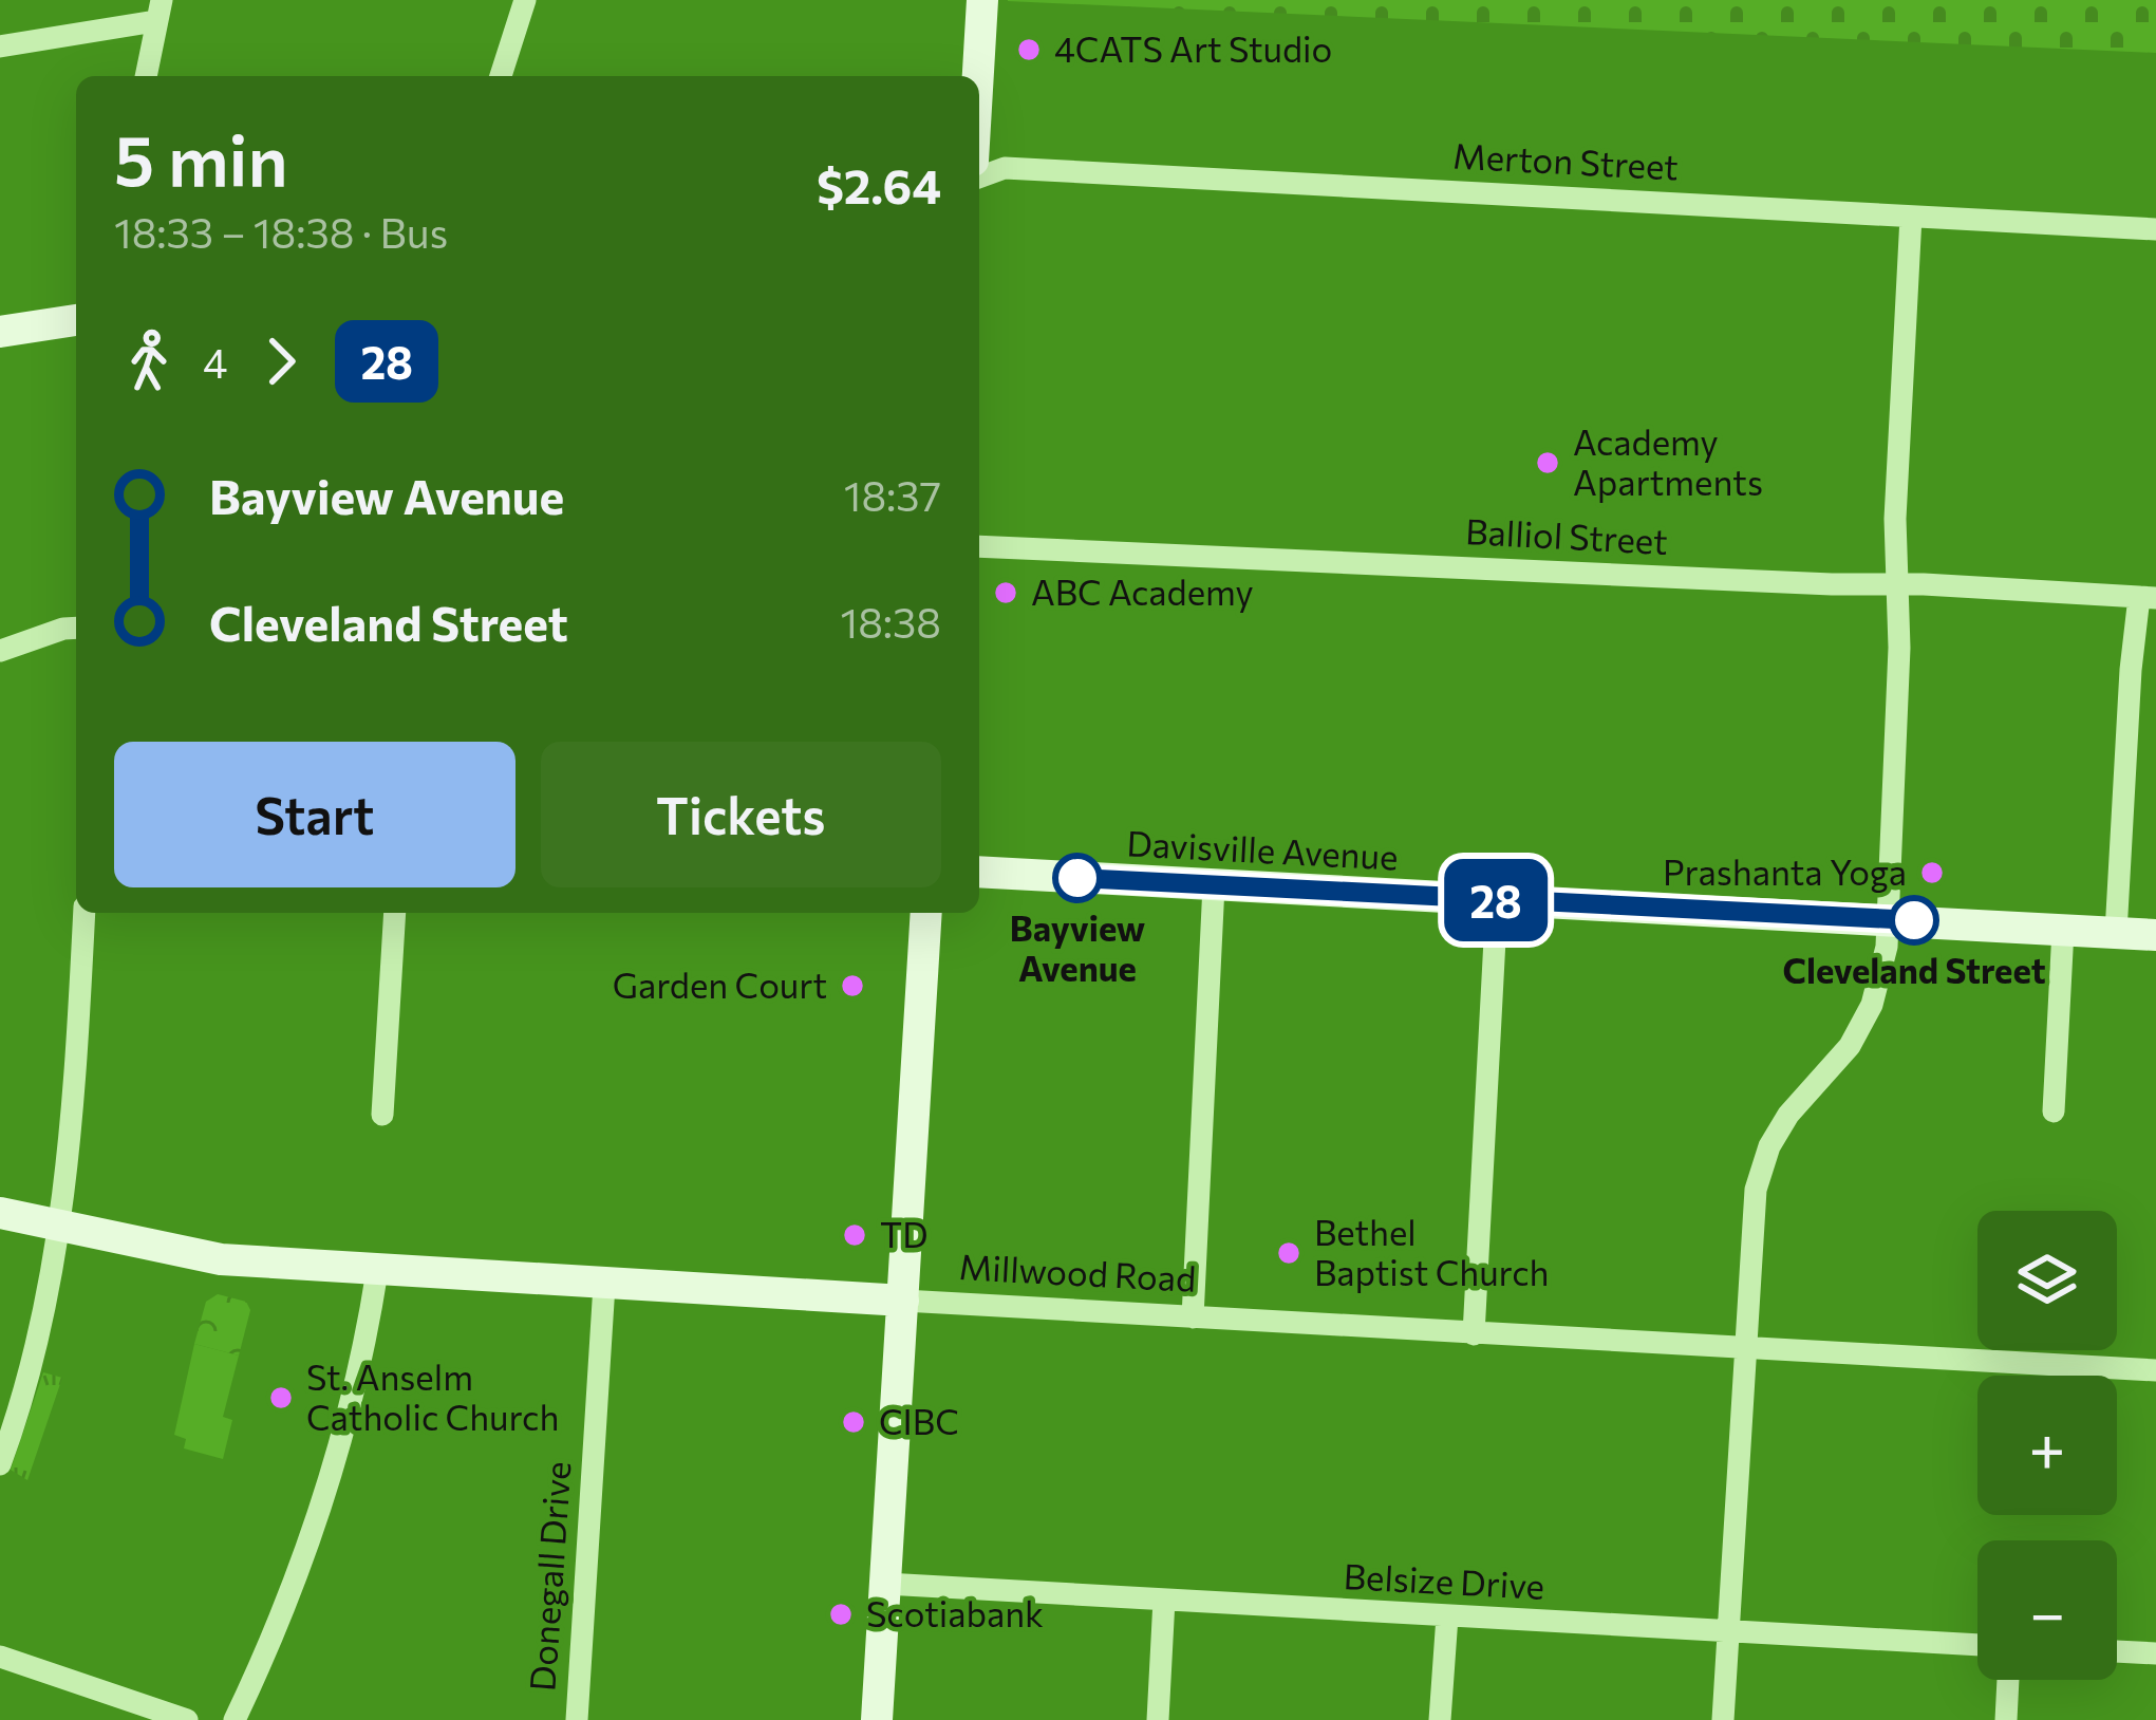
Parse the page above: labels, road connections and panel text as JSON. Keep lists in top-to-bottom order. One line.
{"streets":{"street":["Merton Street","Balliol Street","Davisville Avenue","Millwood Road","Donegall Drive","Belsize Drive"]},"crossings":[["Millwood Road","Donegall Drive"]],"places":["4CATS Art Studio","Academy Apartments","ABC Academy","Prashanta Yoga","Bayview Avenue","Cleveland Street","Garden Court","TD","Bethel Baptist Church","St. Anselm Catholic Church","CIBC","Scotiabank"],"lines":["bus line 28"],"page":{"on_map":"28","heading":["5 min","18:33 – 18:38 · Bus","$2.64"],"legs":["4","28"],"list":[{"name":"Bayview Avenue","value":"18:37"},{"name":"Cleveland Street","value":"18:38"}],"buttons":["Start","Tickets"],"map_buttons":["+","−"]}}
